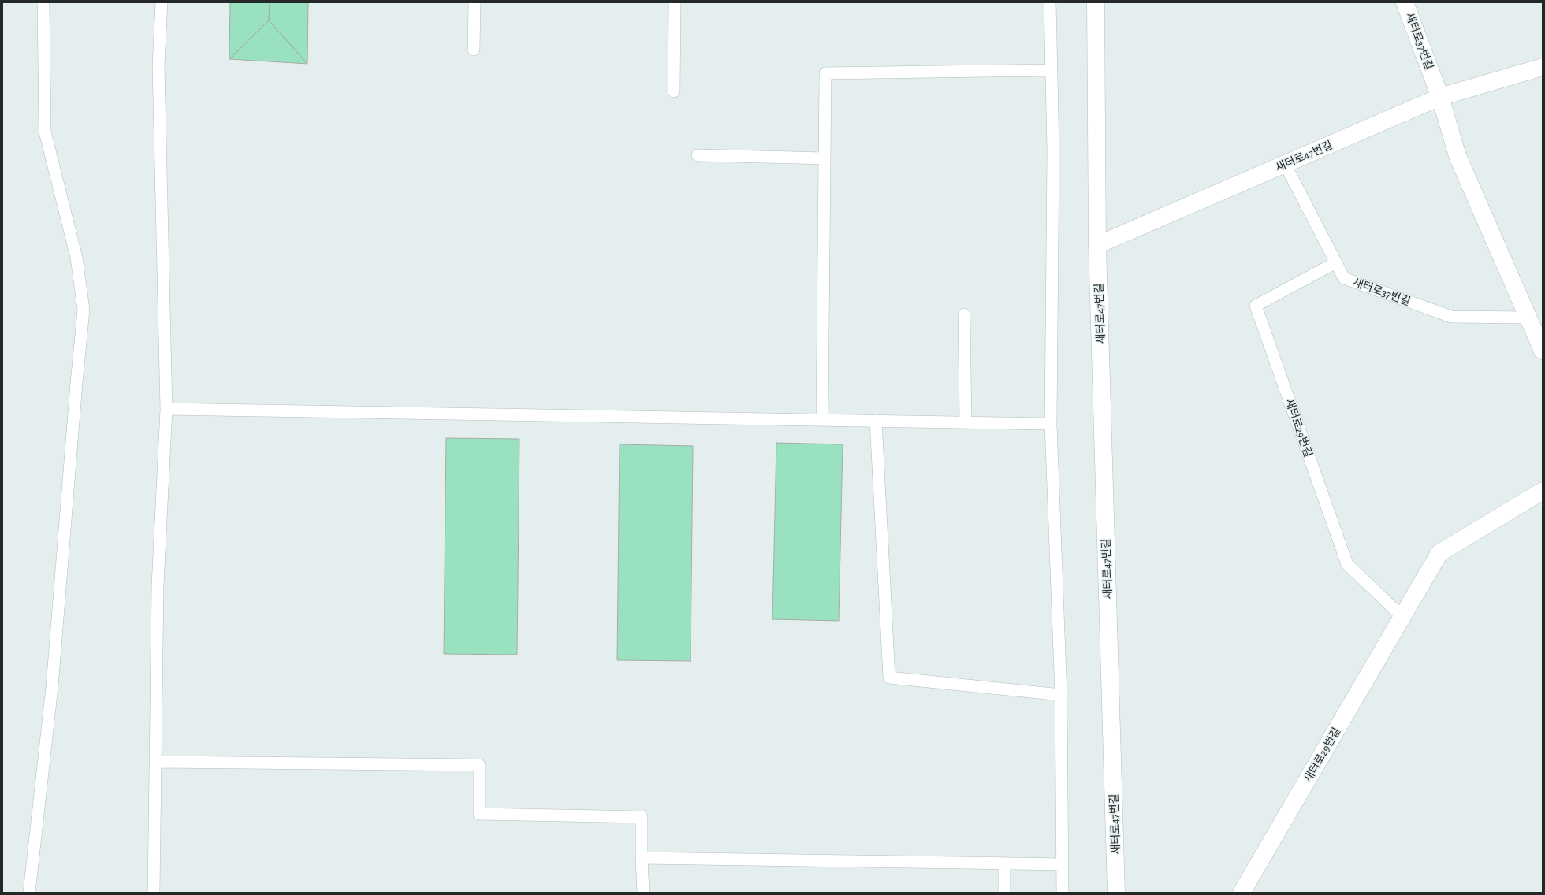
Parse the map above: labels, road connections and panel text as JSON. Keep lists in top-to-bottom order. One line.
{"streets":{"street":["새터로37번길","새터로47번길","새터로29번길"]},"crossings":[["새터로37번길","새터로47번길"],["새터로37번길","새터로29번길"]]}
